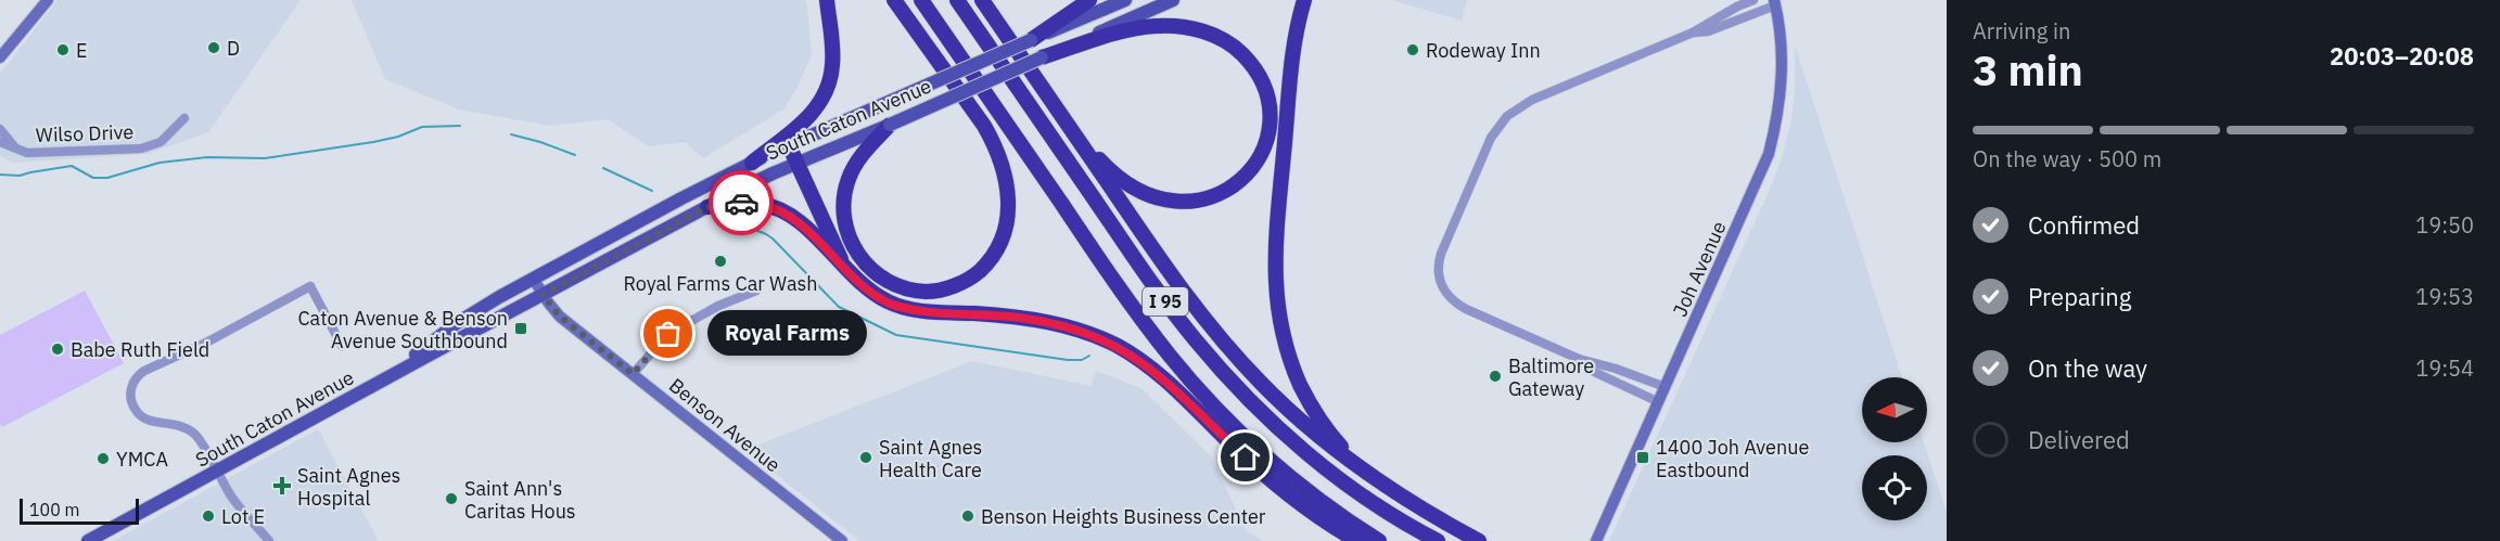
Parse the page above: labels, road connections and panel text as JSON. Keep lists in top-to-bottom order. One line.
{"streets":{"highway":["I 95"],"main road":["South Caton Avenue"],"street":["Wilso Drive","Joh Avenue","Benson Avenue"]},"crossings":[["South Caton Avenue","Benson Avenue"]],"places":{"other":["D","E","Rodeway Inn","Royal Farms Car Wash","Royal Farms","Babe Ruth Field","Baltimore Gateway","Saint Agnes Health Care","YMCA","Saint Ann's Caritas Hous","Lot E","Benson Heights Business Center"],"transit":["Caton Avenue & Benson Avenue Southbound","1400 Joh Avenue Eastbound"],"health":["Saint Agnes Hospital"]},"scale_bar":"100 m","north":"left","page":{"heading":["3 min","Arriving in","20:03–20:08"],"bar":"On the way · 500 m","list":[["Confirmed","19:50"],["Preparing","19:53"],["On the way","19:54"],"Delivered"],"bubble":"Royal Farms","scale":"100 m"}}
